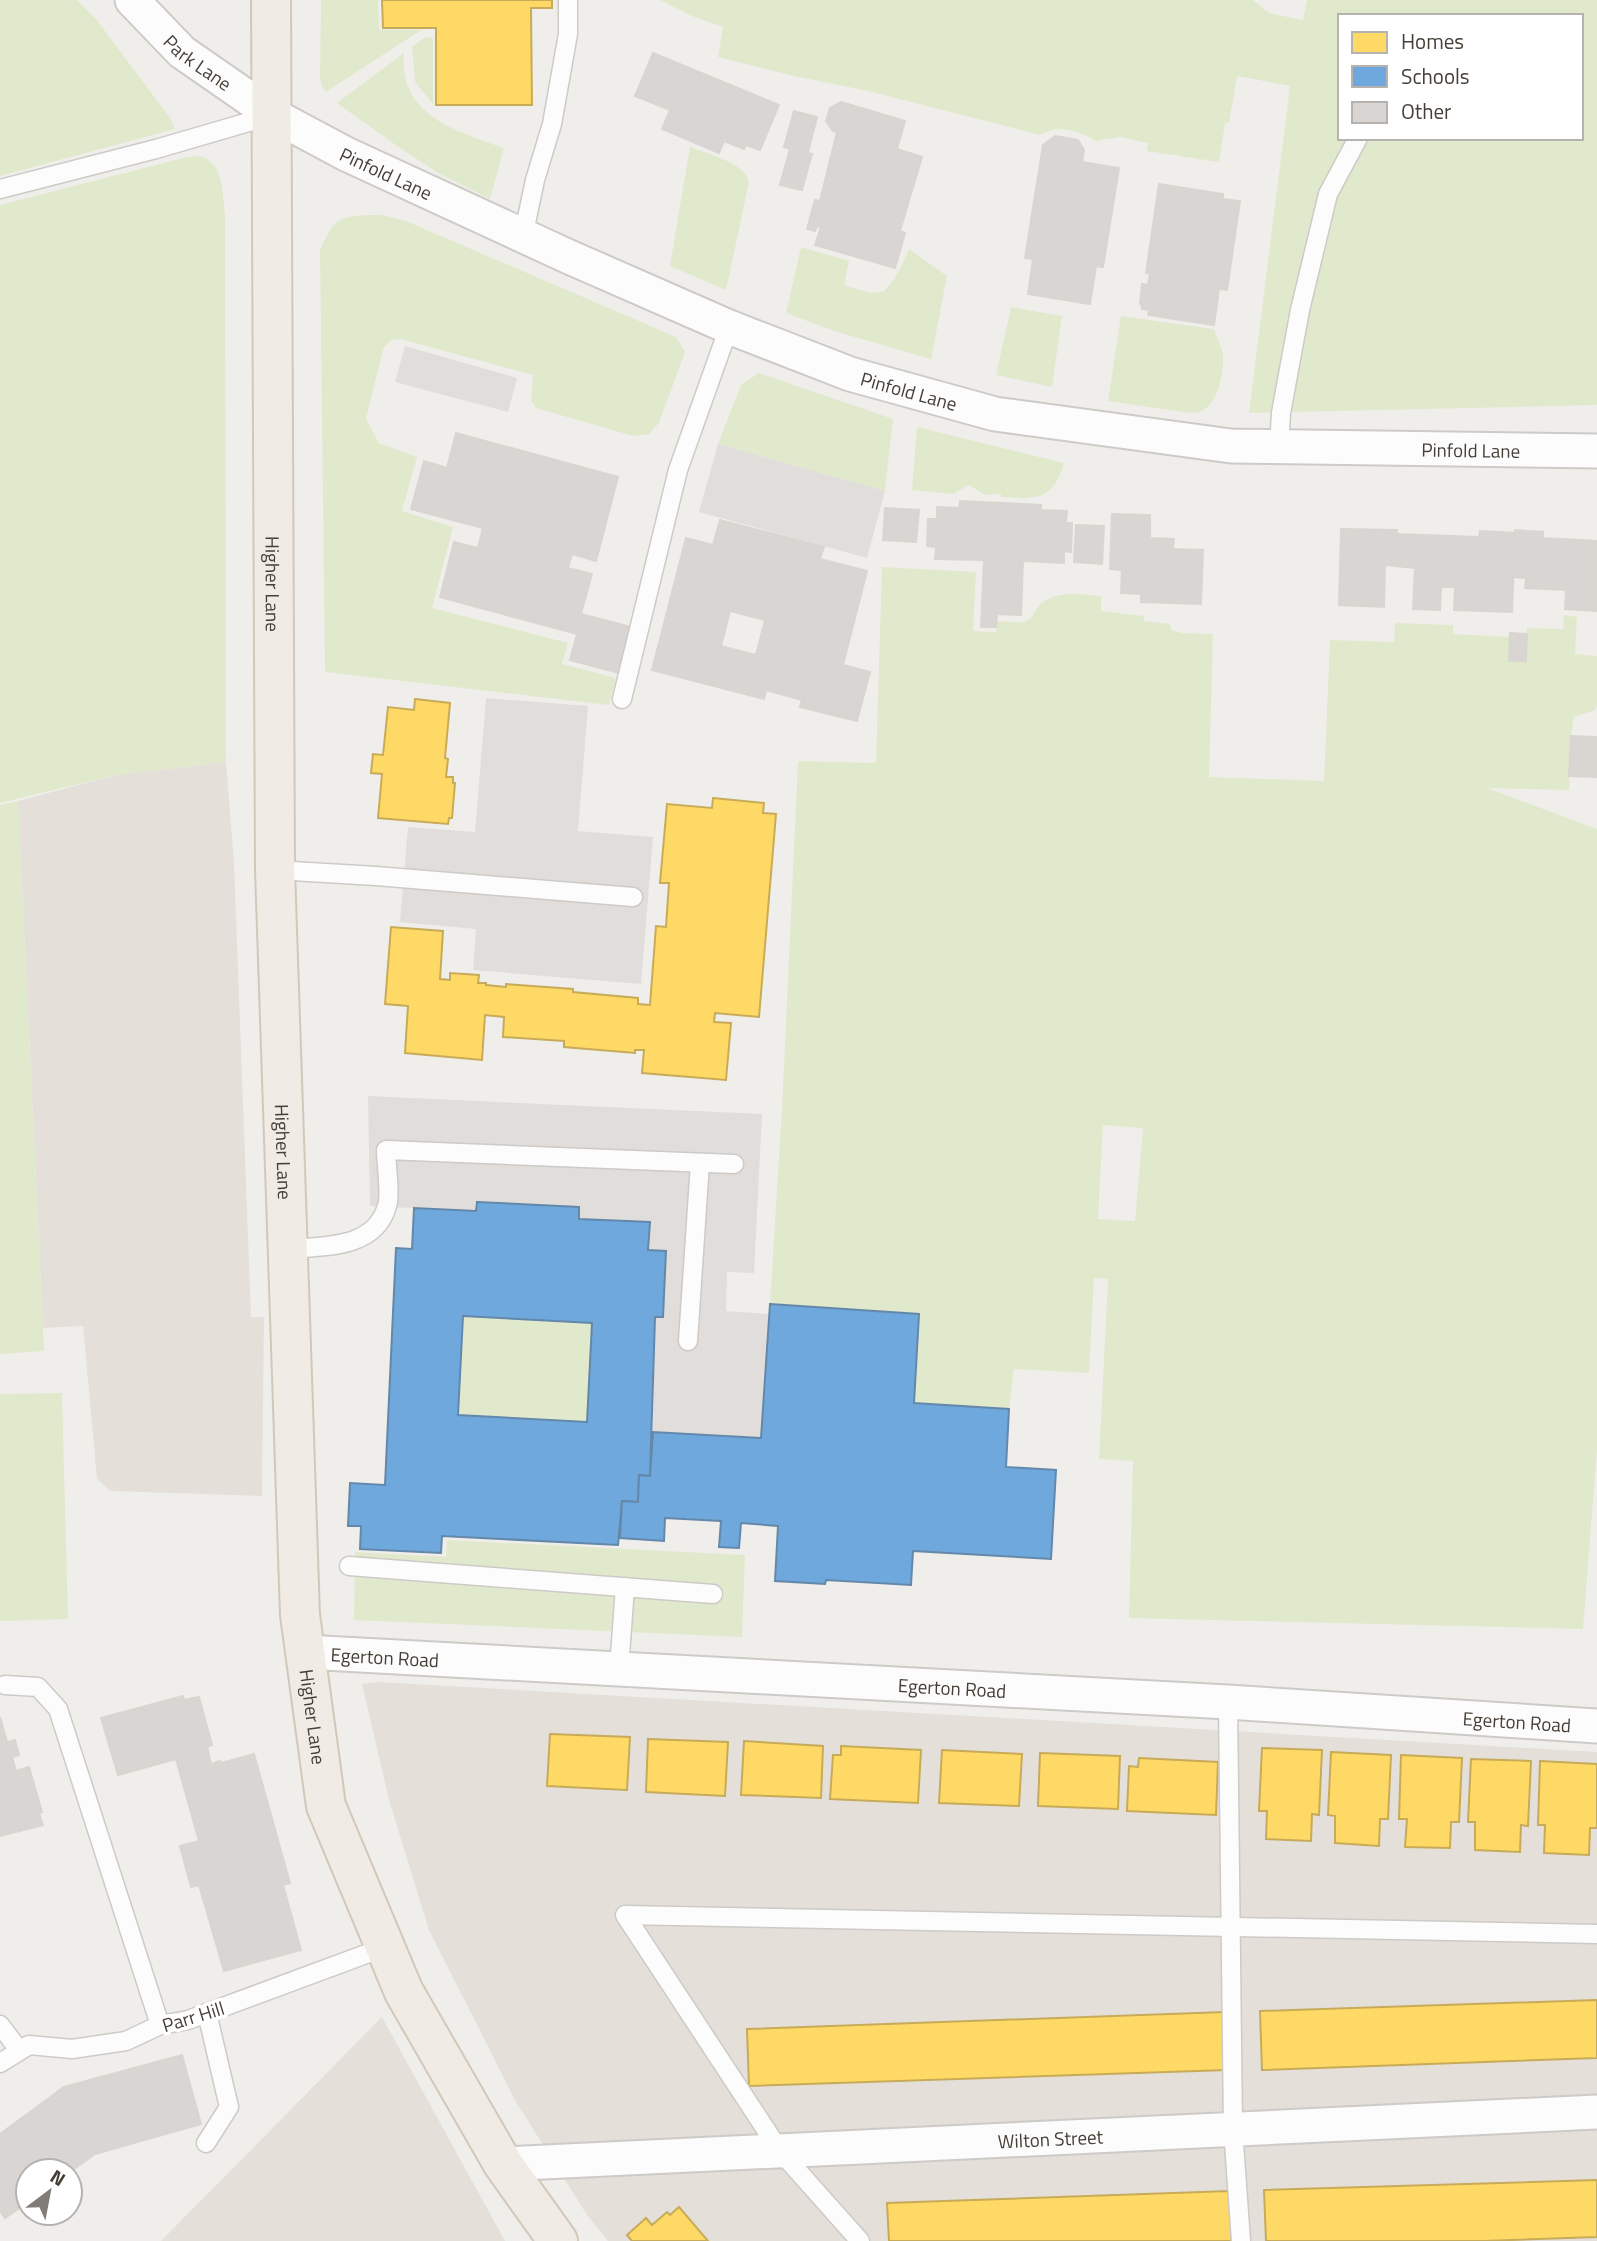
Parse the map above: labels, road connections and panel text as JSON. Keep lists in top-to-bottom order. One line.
{"streets":{"main road":["Higher Lane"],"street":["Park Lane","Pinfold Lane","Egerton Road","Wilton Street"],"lane":["Parr Hill"]},"crossings":[["Park Lane","Pinfold Lane"],["Park Lane","Higher Lane"],["Pinfold Lane","Higher Lane"],["Higher Lane","Egerton Road"],["Higher Lane","Parr Hill"],["Higher Lane","Wilton Street"]],"legend":["Homes","Schools","Other"],"north":"top right"}
